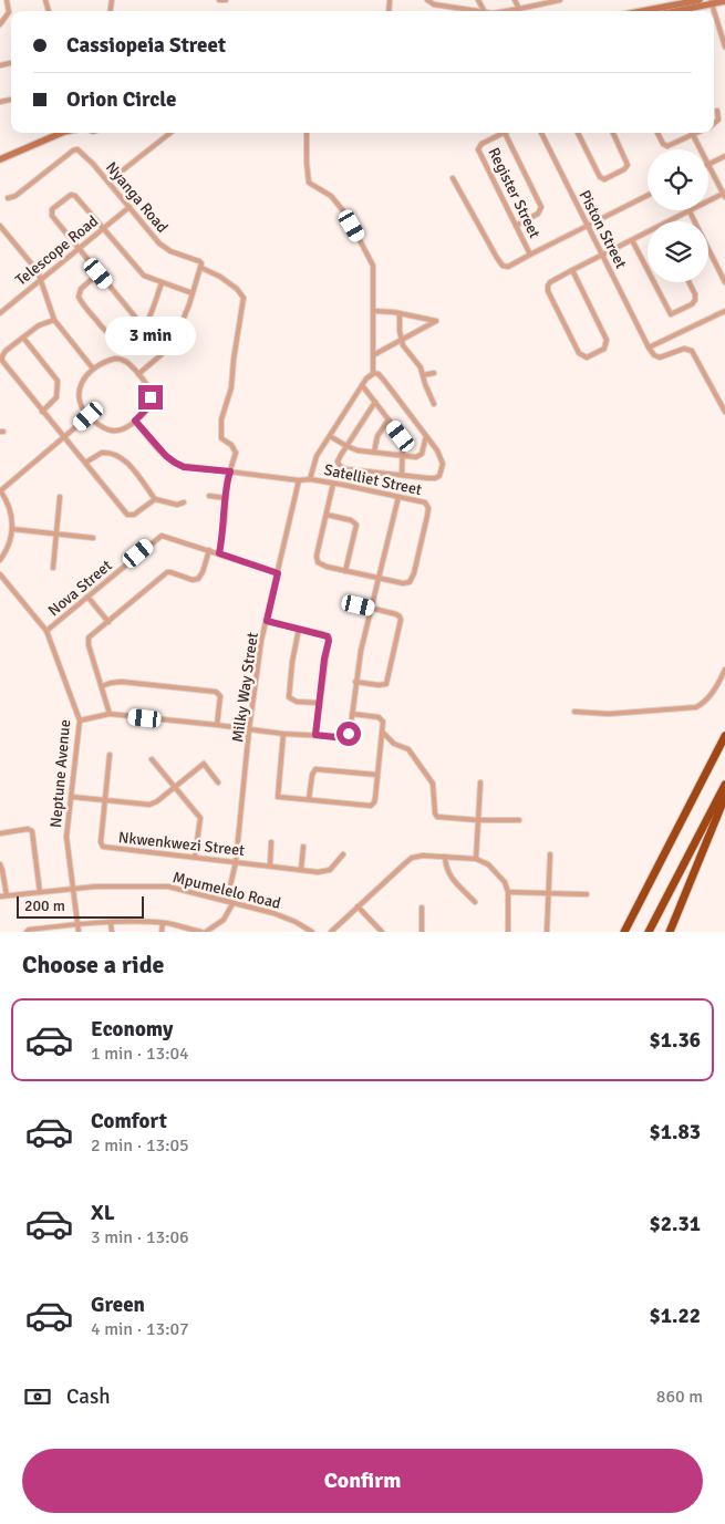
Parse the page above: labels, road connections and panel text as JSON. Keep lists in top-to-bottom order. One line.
{"streets":{"street":["Register Street","Nyanga Road","Piston Street","Telescope Road","Satelliet Street","Nova Street","Milky Way Street","Neptune Avenue","Nkwenkwezi Street","Mpumelelo Road"]},"crossings":[["Nyanga Road","Telescope Road"],["Nyanga Road","Satelliet Street"],["Satelliet Street","Milky Way Street"],["Nova Street","Milky Way Street"],["Nova Street","Neptune Avenue"],["Milky Way Street","Nkwenkwezi Street"],["Milky Way Street","Mpumelelo Road"],["Neptune Avenue","Mpumelelo Road"]],"scale_bar":"200 m","page":{"banner":["Cassiopeia Street","Orion Circle"],"bubble":"3 min","scale":"200 m","heading":"Choose a ride","list":[{"name":"Economy","note":"1 min · 13:04","value":"$1.36"},{"name":"Comfort","note":"2 min · 13:05","value":"$1.83"},{"name":"XL","note":"3 min · 13:06","value":"$2.31"},{"name":"Green","note":"4 min · 13:07","value":"$1.22"}],"pay":["Cash","860 m"],"buttons":"Confirm"}}
